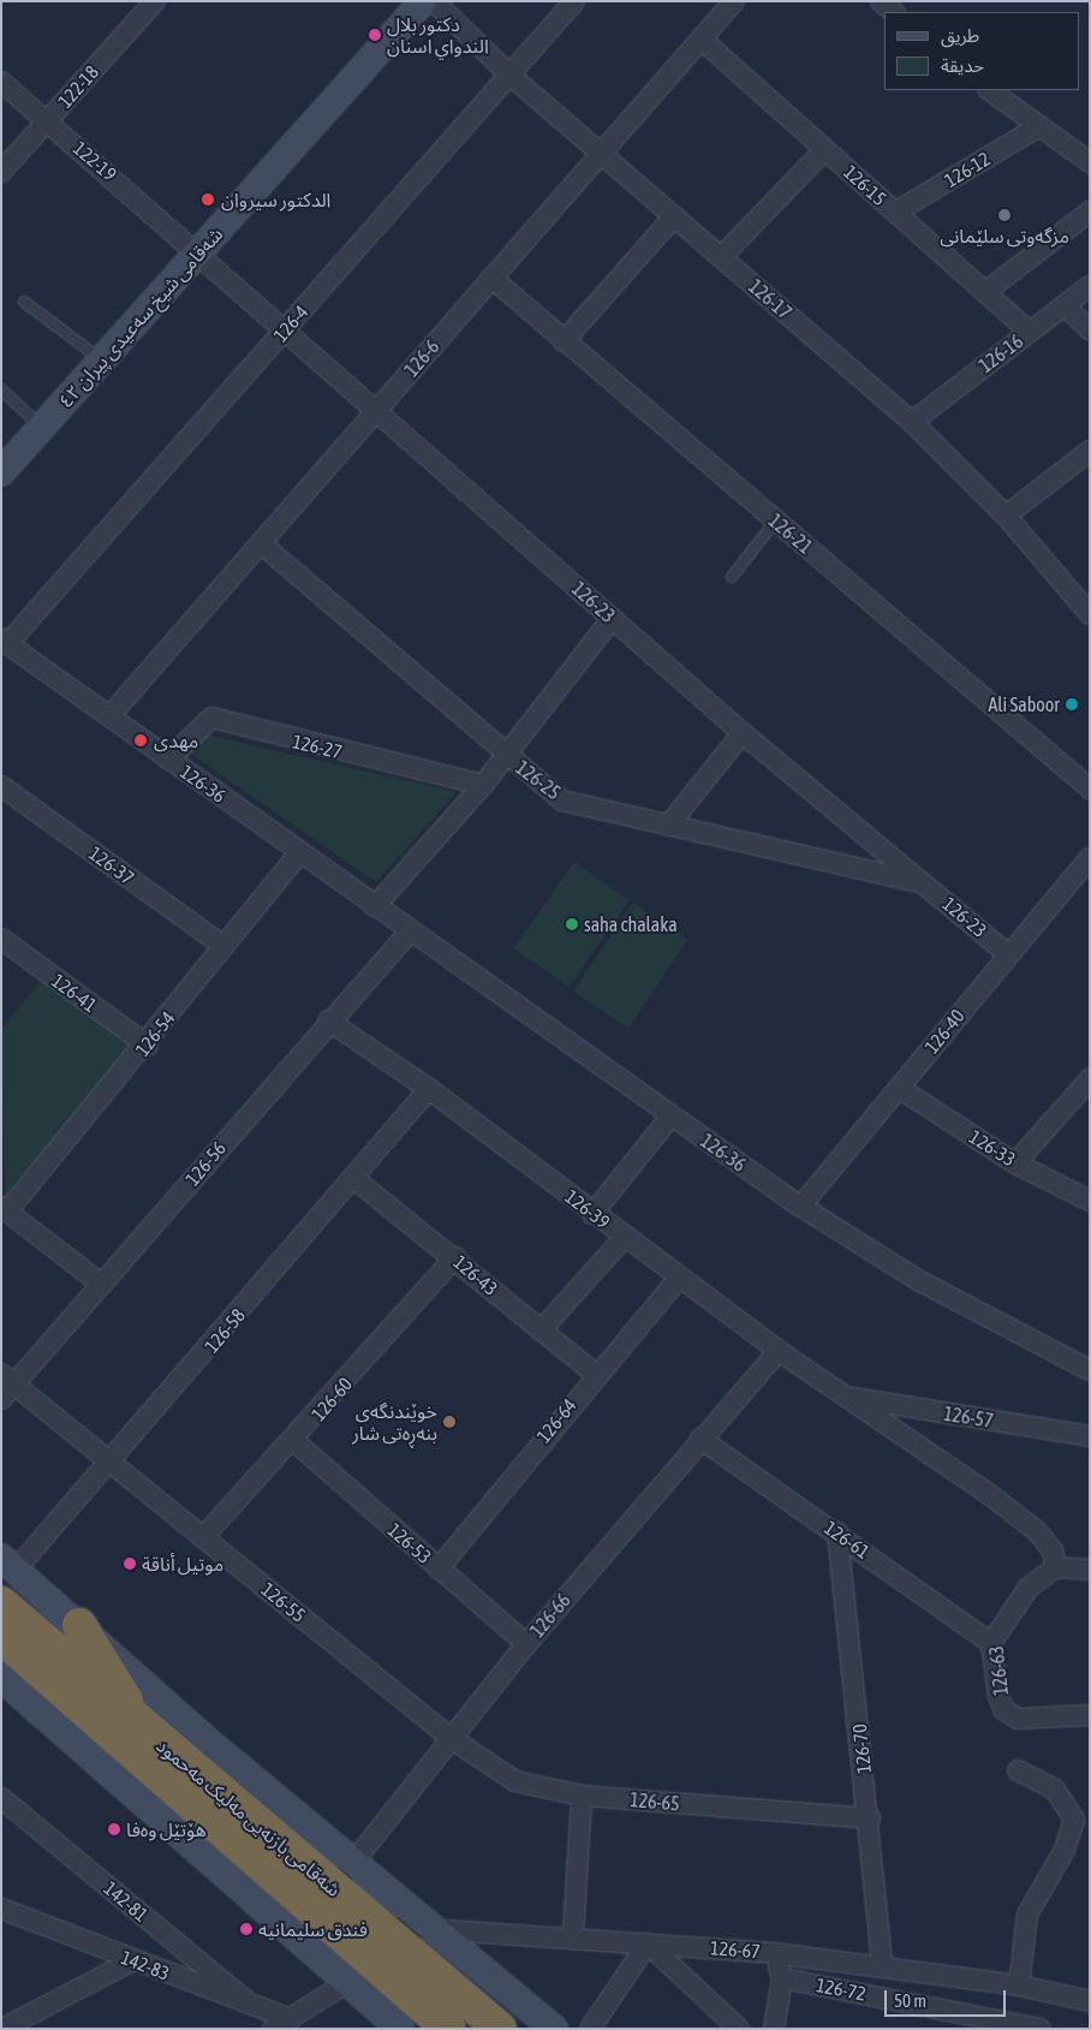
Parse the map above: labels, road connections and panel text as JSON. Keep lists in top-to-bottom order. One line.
{"streets":{"highway":["شەقامی بازنەیی مەلیک مەحمود"],"main road":["شەقامی شیخ سەعیدی پیران ٤٢"],"street":["122-18","122-19","126-12","126-15","126-17","126-4","126-16","126-6","126-21","126-23","126-27","126-25","126-36","126-37","126-41","126-40","126-54","126-33","126-56","126-39","126-43","126-58","126-60","126-57","126-64","126-61","126-53","126-55","126-66","126-63","126-70","126-65","142-81","126-67","142-83","126-72"]},"crossings":[["122-18","122-19"],["122-19","شەقامی شیخ سەعیدی پیران ٤٢"],["122-19","126-23"],["126-12","126-15"],["126-15","126-16"],["126-15","126-6"],["126-17","126-4"],["126-17","126-16"],["126-17","126-6"],["شەقامی شیخ سەعیدی پیران ٤٢","126-23"],["126-4","126-23"],["126-4","126-36"],["126-6","126-21"],["126-6","126-23"],["126-6","126-25"],["126-6","126-36"],["126-23","126-25"],["126-23","126-40"],["126-27","126-36"],["126-36","126-40"],["126-36","126-54"],["126-36","126-56"],["126-37","126-54"],["126-41","126-54"],["126-40","126-33"],["126-56","126-39"],["126-56","126-55"],["126-39","126-58"],["126-39","126-57"],["126-39","126-64"],["126-39","126-66"],["126-39","126-63"],["126-43","126-58"],["126-43","126-60"],["126-43","126-64"],["126-58","126-55"],["126-60","126-53"],["126-60","126-55"],["126-64","126-53"],["126-61","126-66"],["126-61","126-63"],["126-61","126-70"],["126-53","126-66"],["126-55","126-66"],["126-55","126-65"],["126-66","126-65"],["126-66","شەقامی بازنەیی مەلیک مەحمود"],["126-70","126-65"],["126-70","126-67"],["شەقامی بازنەیی مەلیک مەحمود","126-67"],["142-81","142-83"]],"places":["دكتور بلال الندواي اسنان","الدكتور سيروان","مزگەوتی سلێمانی","Ali Saboor","مهدی","saha chalaka","خوێندنگەی بنەڕەتی شار","موتيل أناقة","هۆتێل وەفا","فندق سليمانيه"],"legend":["طريق","حديقة"],"scale_bar":"50 m"}
